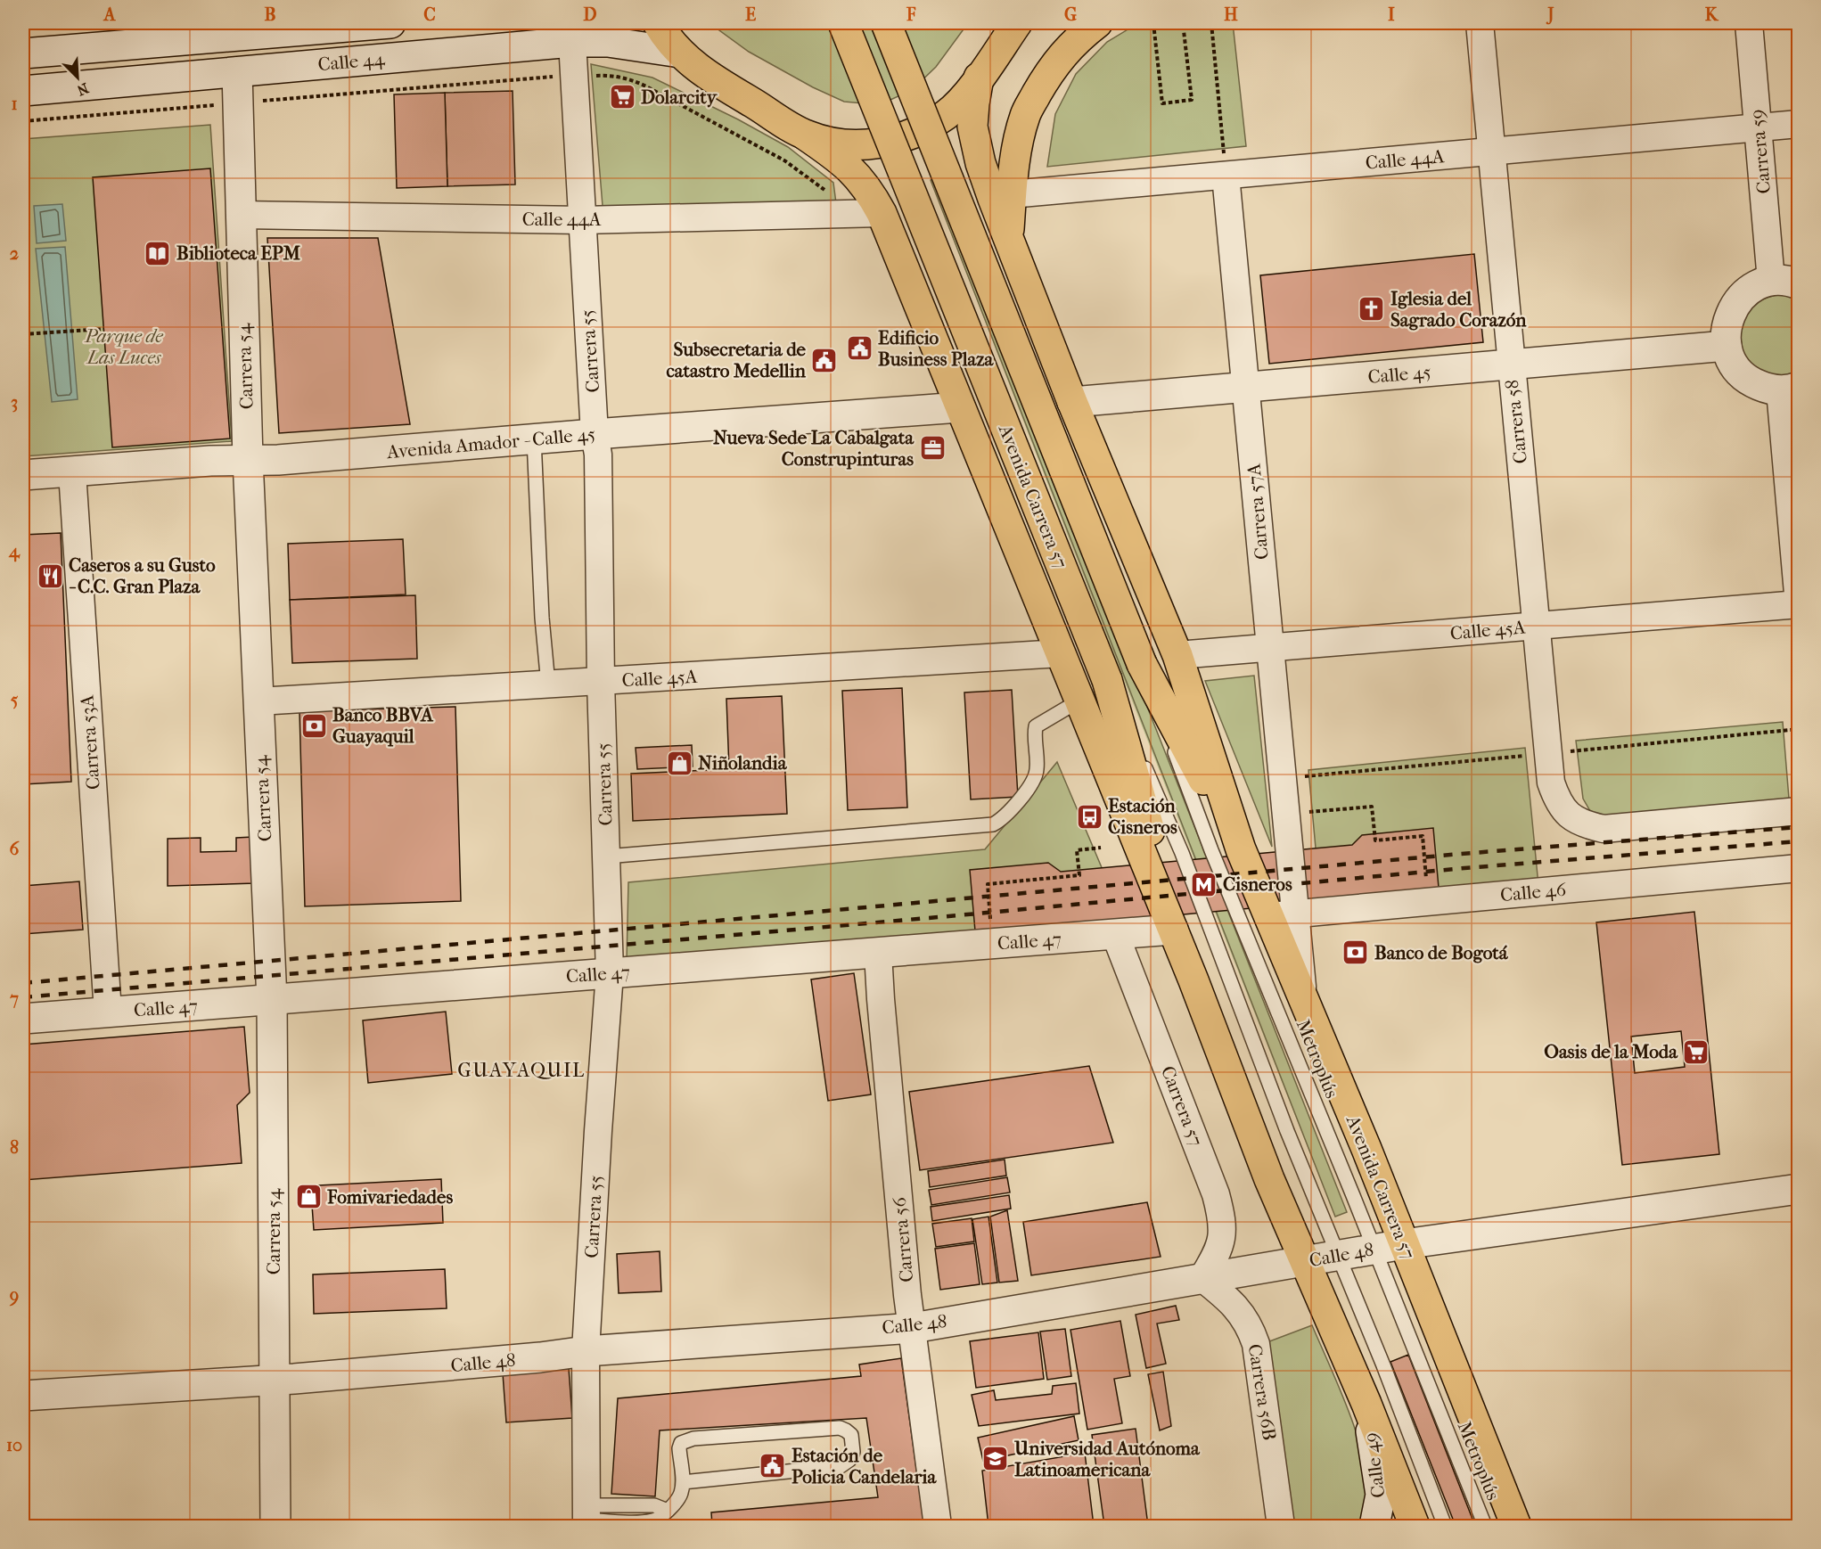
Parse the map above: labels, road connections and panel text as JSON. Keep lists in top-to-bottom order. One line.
{"streets":{"main road":["Avenida Carrera 57"],"street":["Calle 44","Carrera 59","Calle 44A","Carrera 55","Carrera 54","Calle 45","Carrera 58","Avenida Amador - Calle 45","Carrera 57A","Calle 45A","Carrera 53A","Calle 46","Calle 47","Carrera 57","Carrera 56","Calle 48","Carrera 56B","Calle 49"],"lane":["Metroplús"]},"crossings":[["Calle 44","Carrera 55"],["Calle 44","Carrera 54"],["Carrera 59","Calle 44A"],["Calle 44A","Carrera 55"],["Calle 44A","Carrera 54"],["Calle 44A","Carrera 58"],["Calle 44A","Avenida Carrera 57"],["Calle 44A","Carrera 57A"],["Carrera 55","Avenida Amador - Calle 45"],["Carrera 55","Calle 45A"],["Carrera 55","Calle 47"],["Carrera 55","Calle 48"],["Carrera 54","Avenida Amador - Calle 45"],["Carrera 54","Calle 45A"],["Carrera 54","Calle 47"],["Carrera 54","Calle 48"],["Calle 45","Carrera 58"],["Calle 45","Avenida Carrera 57"],["Calle 45","Carrera 57A"],["Carrera 58","Calle 45A"],["Avenida Amador - Calle 45","Avenida Carrera 57"],["Avenida Amador - Calle 45","Carrera 53A"],["Avenida Carrera 57","Carrera 57A"],["Avenida Carrera 57","Calle 45A"],["Avenida Carrera 57","Calle 46"],["Avenida Carrera 57","Calle 47"],["Avenida Carrera 57","Metroplús"],["Avenida Carrera 57","Calle 48"],["Avenida Carrera 57","Calle 49"],["Carrera 57A","Calle 45A"],["Carrera 57A","Calle 46"],["Carrera 53A","Calle 47"],["Calle 47","Carrera 57"],["Calle 47","Carrera 56"],["Metroplús","Calle 48"],["Carrera 57","Calle 48"],["Carrera 57","Carrera 56B"],["Carrera 56","Calle 48"],["Calle 48","Carrera 56B"]],"districts":["GUAYAQUIL"],"parks":["Parque de Las Luces"],"places":{"supermarket":["Dolarcity","Oasis de la Moda"],"library":["Biblioteca EPM"],"church":["Iglesia del Sagrado Corazón"],"public building":["Edificio Business Plaza","Subsecretaria de catastro Medellin","Estación de Policia Candelaria"],"office":["Nueva Sede La Cabalgata Construpinturas"],"restaurant":["Caseros a su Gusto - C.C. Gran Plaza"],"bank":["Banco BBVA Guayaquil","Banco de Bogotá"],"shop":["Niñolandia","Fomivariedades"],"bus stop":["Estación Cisneros"],"metro station":["Cisneros"],"school or university":["Universidad Autónoma Latinoamericana"]},"north":"bottom right","grid":{"columns":["A","B","C","D","E","F","G","H","I","J","K"],"rows":["1","2","3","4","5","6","7","8","9","10"]}}
